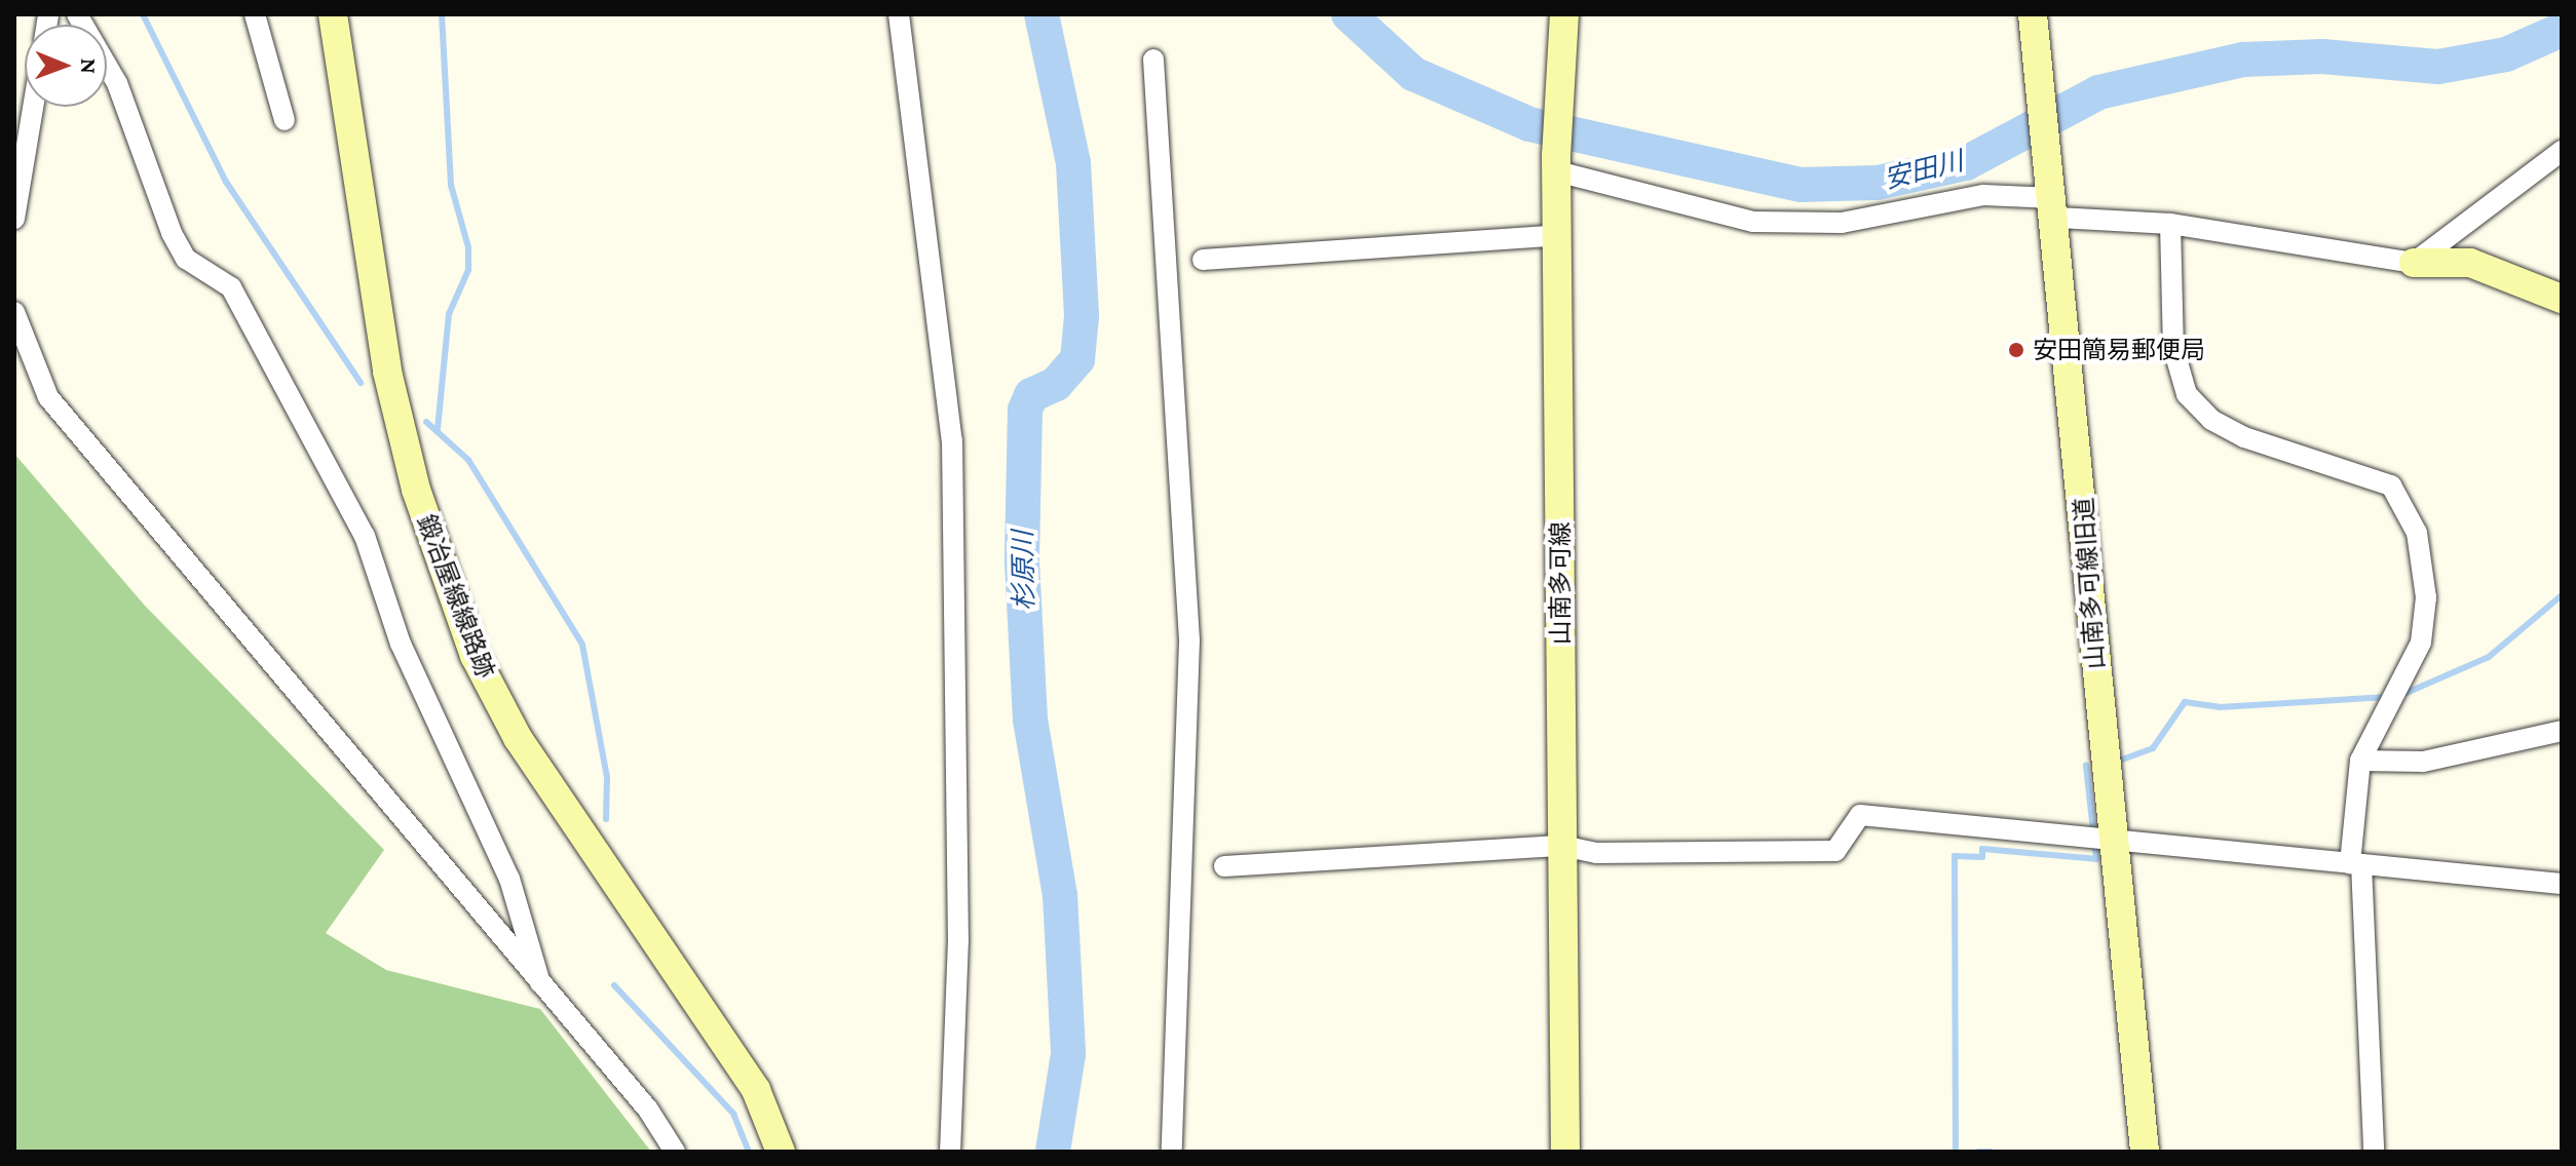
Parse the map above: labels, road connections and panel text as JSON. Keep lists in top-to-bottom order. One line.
{"streets":{"street":["山南多可線","山南多可線旧道","鍛冶屋線線路跡"]},"water":["安田川","杉原川"],"places":["安田簡易郵便局"],"north":"right"}
